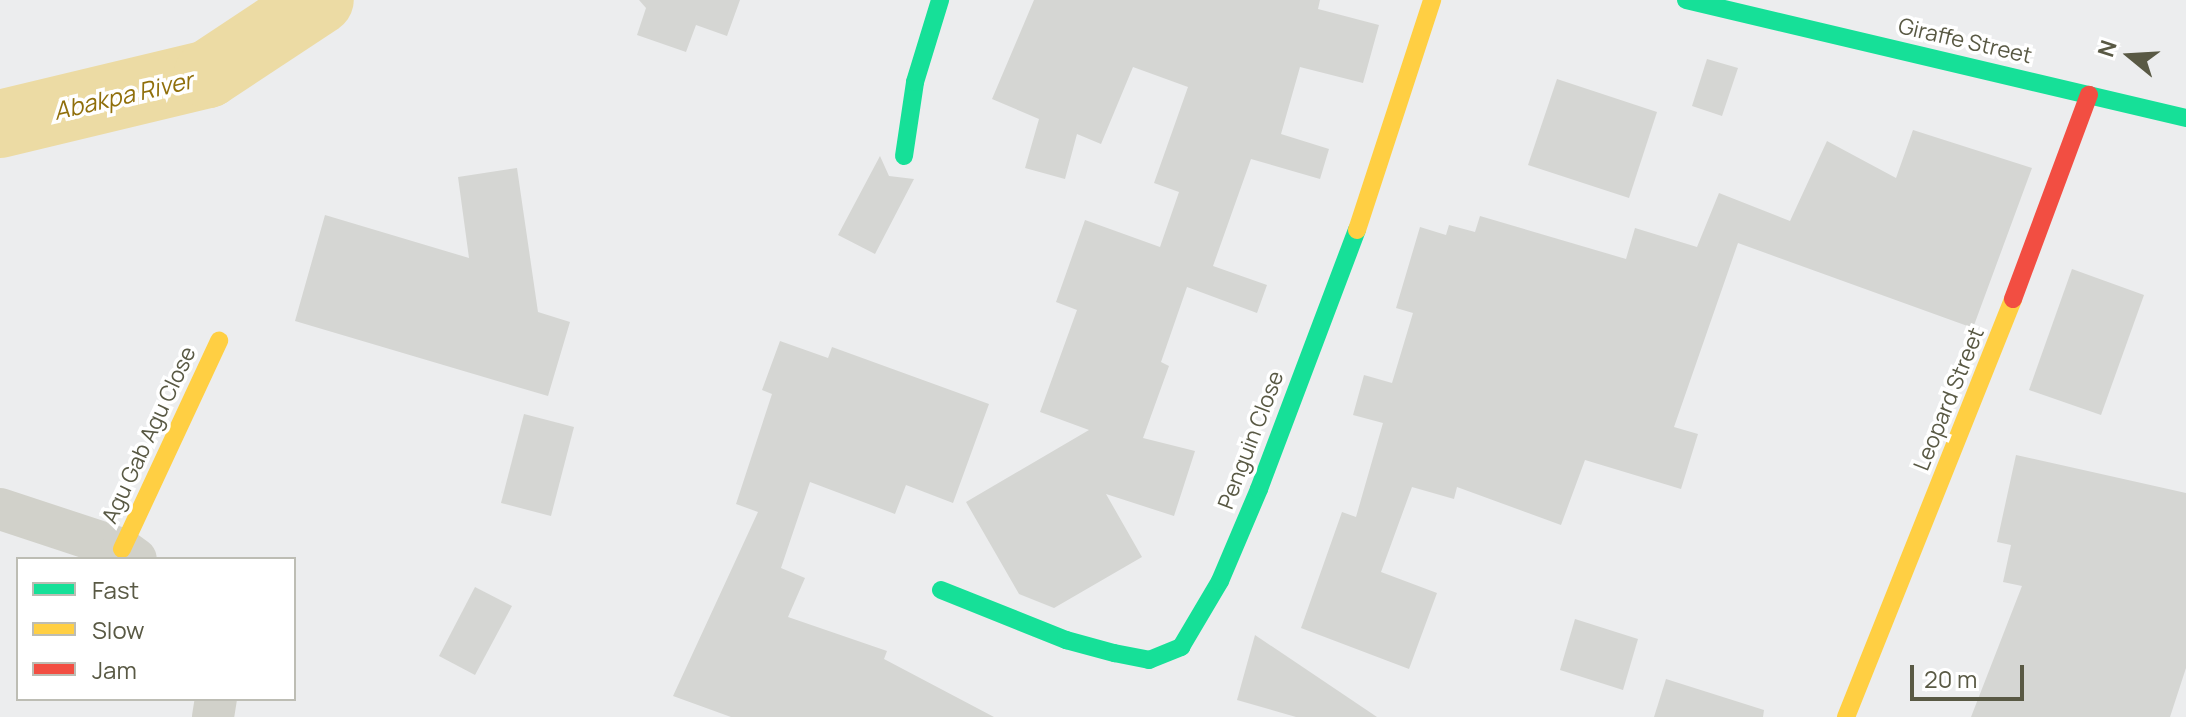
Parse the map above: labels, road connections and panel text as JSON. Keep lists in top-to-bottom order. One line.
{"streets":{"street":["Giraffe Street","Leopard Street","Agu Gab Agu Close","Penguin Close"]},"crossings":[["Giraffe Street","Leopard Street"]],"water":["Abakpa River"],"legend":["Fast","Slow","Jam"],"scale_bar":"20 m","north":"left"}
